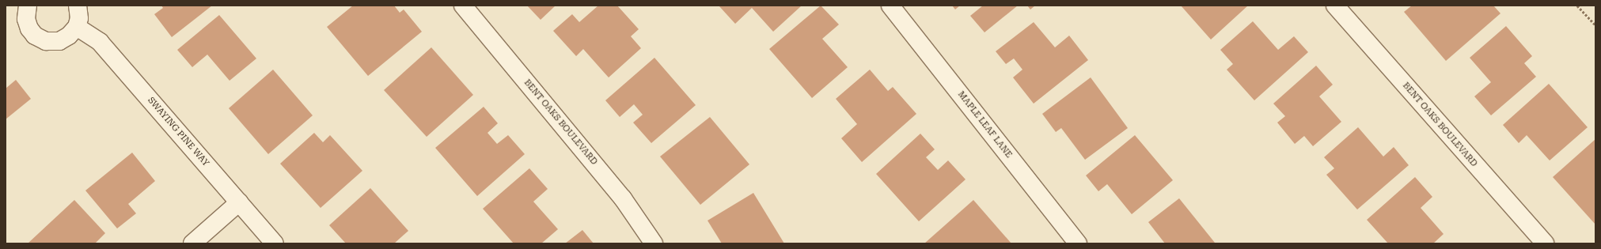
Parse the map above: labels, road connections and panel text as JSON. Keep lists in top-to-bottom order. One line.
{"streets":{"street":["BENT OAKS BOULEVARD","MAPLE LEAF LANE","SWAYING PINE WAY"]}}
